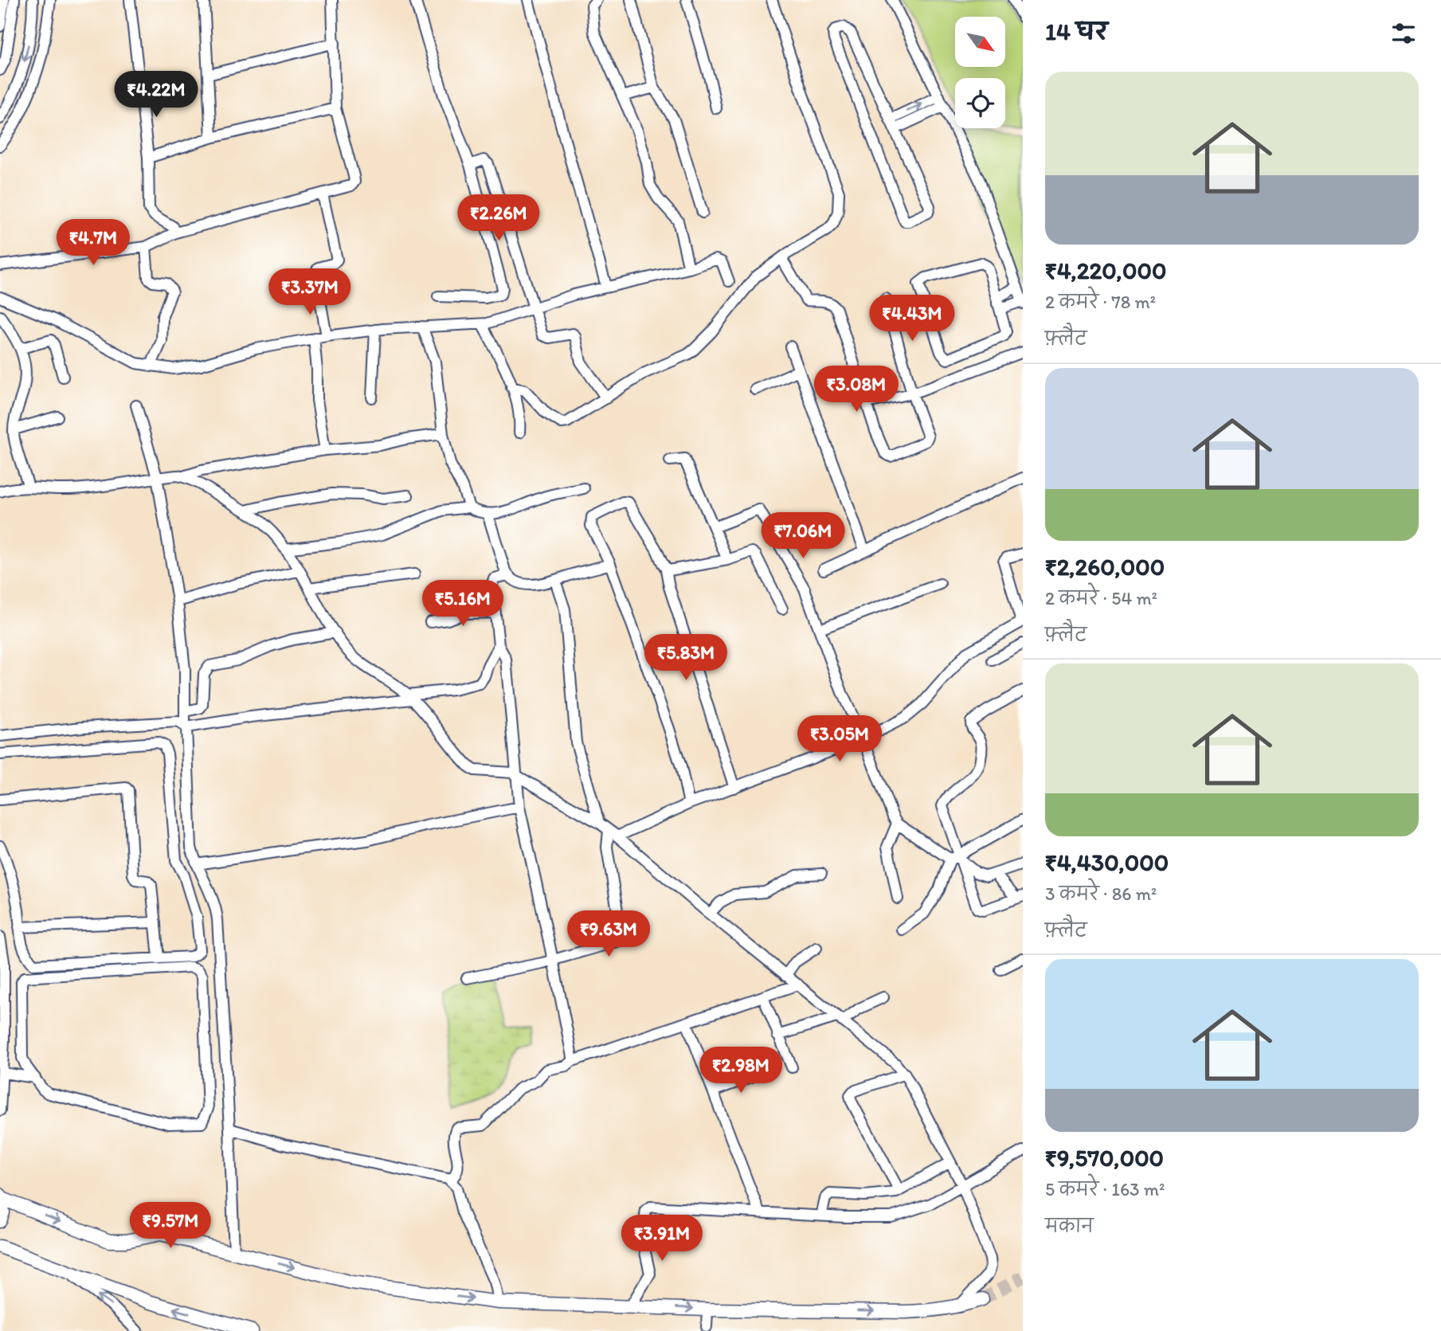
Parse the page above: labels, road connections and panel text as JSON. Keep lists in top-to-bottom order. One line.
{"north":"bottom right","page":{"heading":"14 घर","list":[{"name":"₹4,220,000","note":"2 कमरे · 78 m² · फ़्लैट"},{"name":"₹2,260,000","note":"2 कमरे · 54 m² · फ़्लैट"},{"name":"₹4,430,000","note":"3 कमरे · 86 m² · फ़्लैट"},{"name":"₹9,570,000","note":"5 कमरे · 163 m² · मकान"}],"price":["₹4.22M","₹2.26M","₹4.7M","₹3.37M","₹4.43M","₹3.08M","₹7.06M","₹5.16M","₹5.83M","₹3.05M","₹9.63M","₹2.98M","₹9.57M","₹3.91M"]}}
